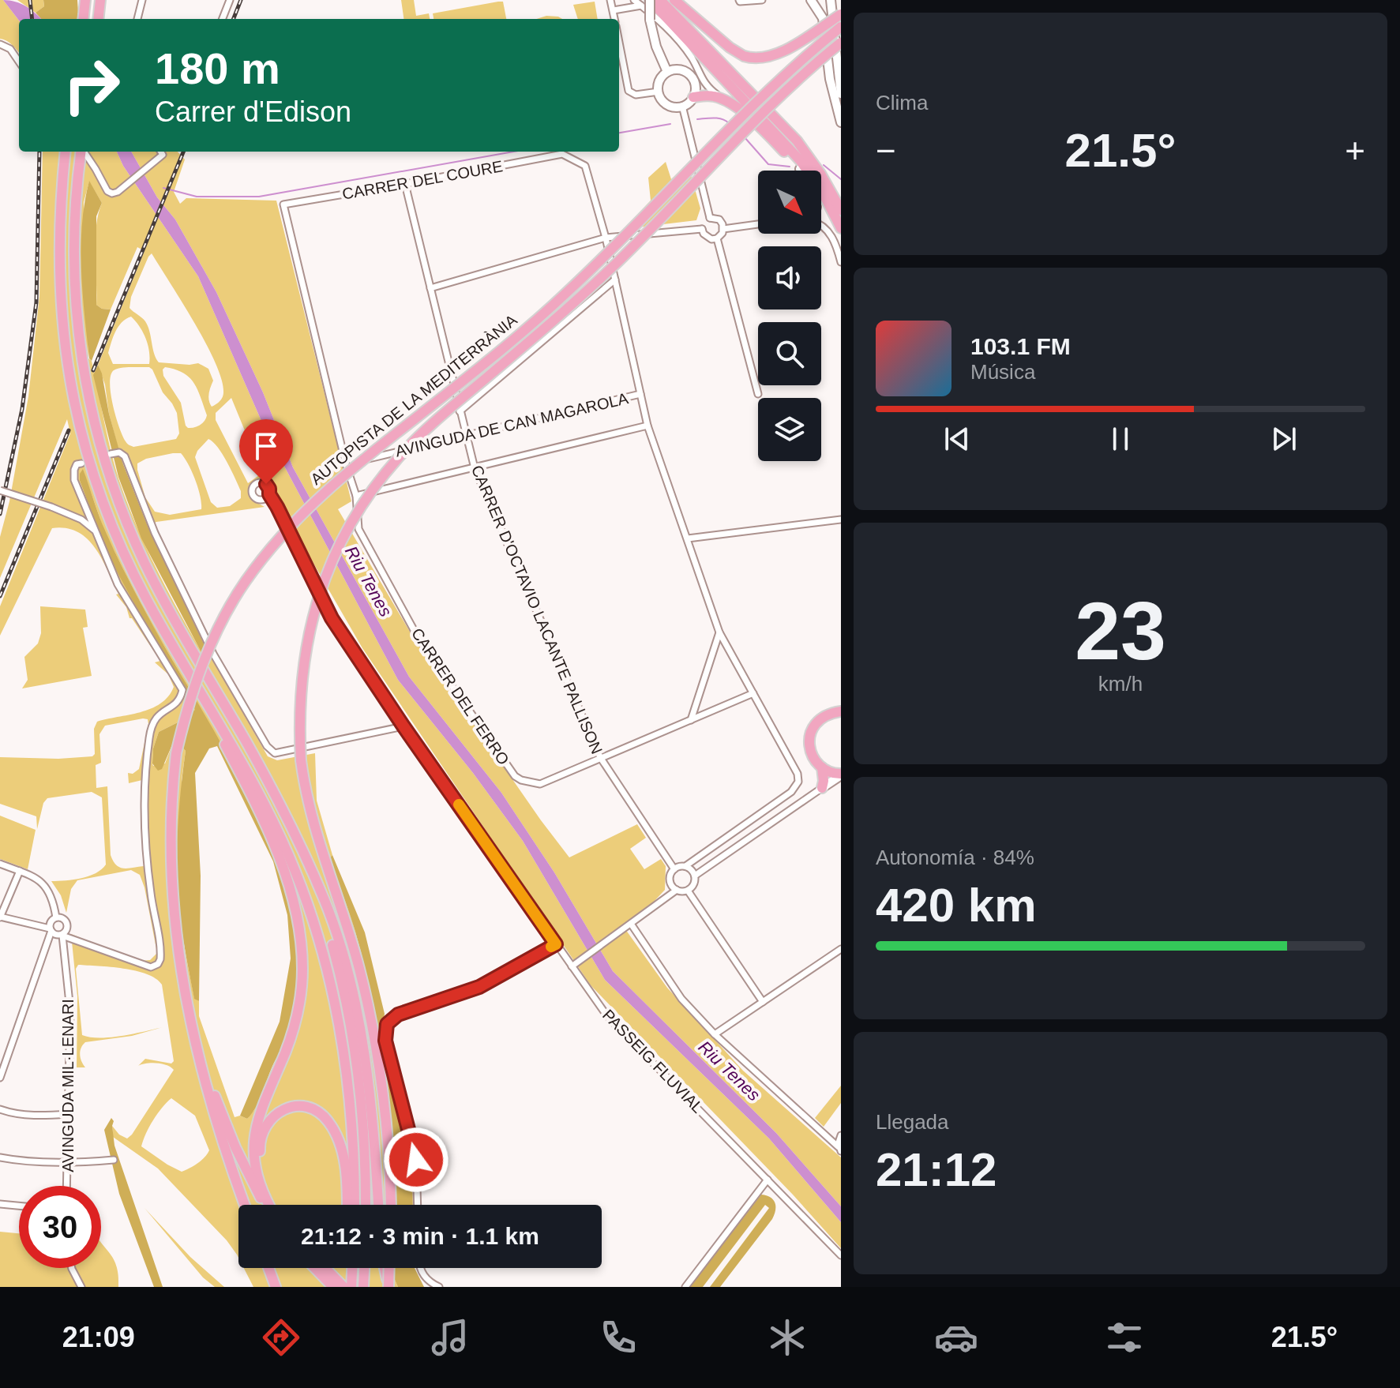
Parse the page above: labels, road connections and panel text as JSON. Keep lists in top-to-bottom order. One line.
{"streets":{"highway":["AUTOPISTA DE LA MEDITERRÀNIA"],"street":["CARRER DEL COURE","AVINGUDA DE CAN MAGAROLA","CARRER D'OCTAVIO LACANTE PALLISON","CARRER DEL FERRO","PASSEIG FLUVIAL","AVINGUDA MIL·LENARI"]},"crossings":[["CARRER DEL COURE","CARRER D'OCTAVIO LACANTE PALLISON"],["CARRER DEL COURE","CARRER DEL FERRO"],["AVINGUDA DE CAN MAGAROLA","CARRER D'OCTAVIO LACANTE PALLISON"],["AVINGUDA DE CAN MAGAROLA","CARRER DEL FERRO"],["CARRER D'OCTAVIO LACANTE PALLISON","CARRER DEL FERRO"]],"water":["Riu Tenes"],"north":"bottom right","page":{"tile":["Clima",["23","km/h"],["Autonomía · 84%","420 km"],["Llegada","21:12"]],"turn":["180 m","Carrer d'Edison"],"heat":["−","21.5°","+"],"song":["103.1 FM","Música"],"limit":"30","trip":"21:12 · 3 min · 1.1 km","tabs":["21:09","21.5°"]}}
